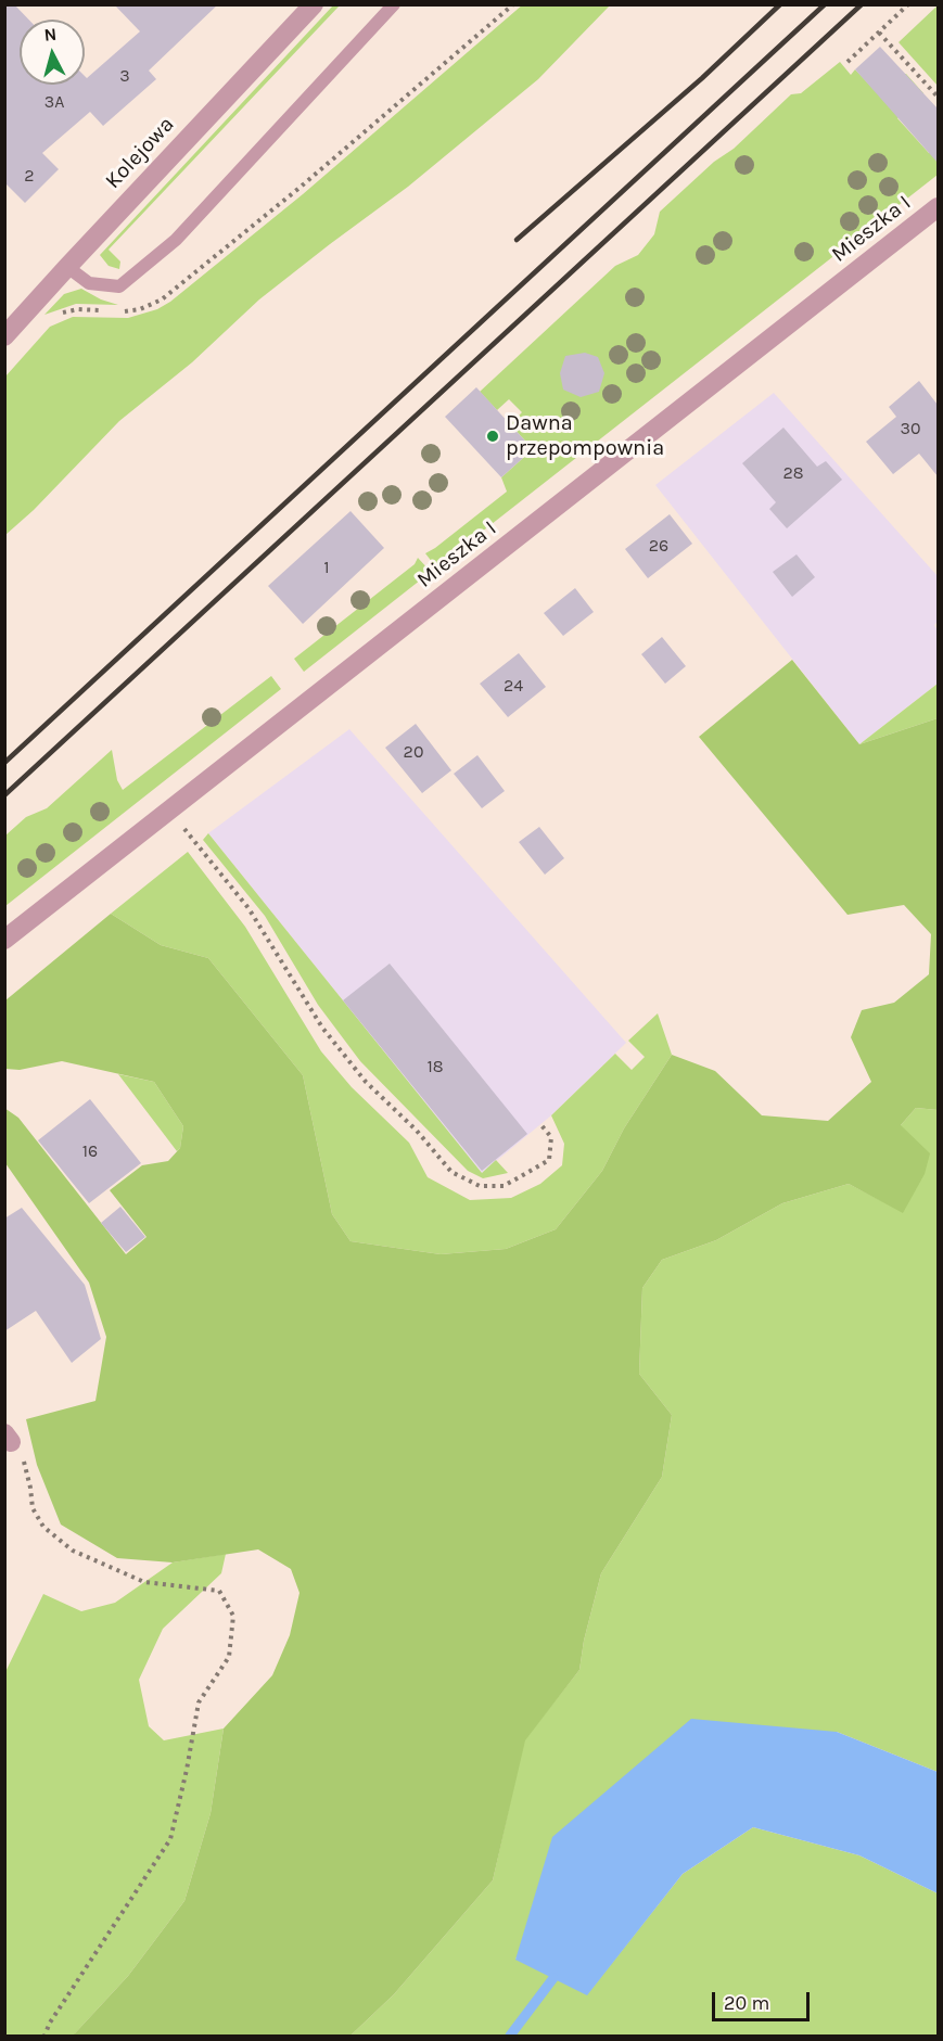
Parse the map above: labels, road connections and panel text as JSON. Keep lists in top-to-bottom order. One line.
{"streets":{"street":["Kolejowa","Mieszka I"]},"places":["Dawna przepompownia"],"house_numbers":["3","3A","2","30","28","26","1","24","20","18","16"],"scale_bar":"20 m","north":"top"}
